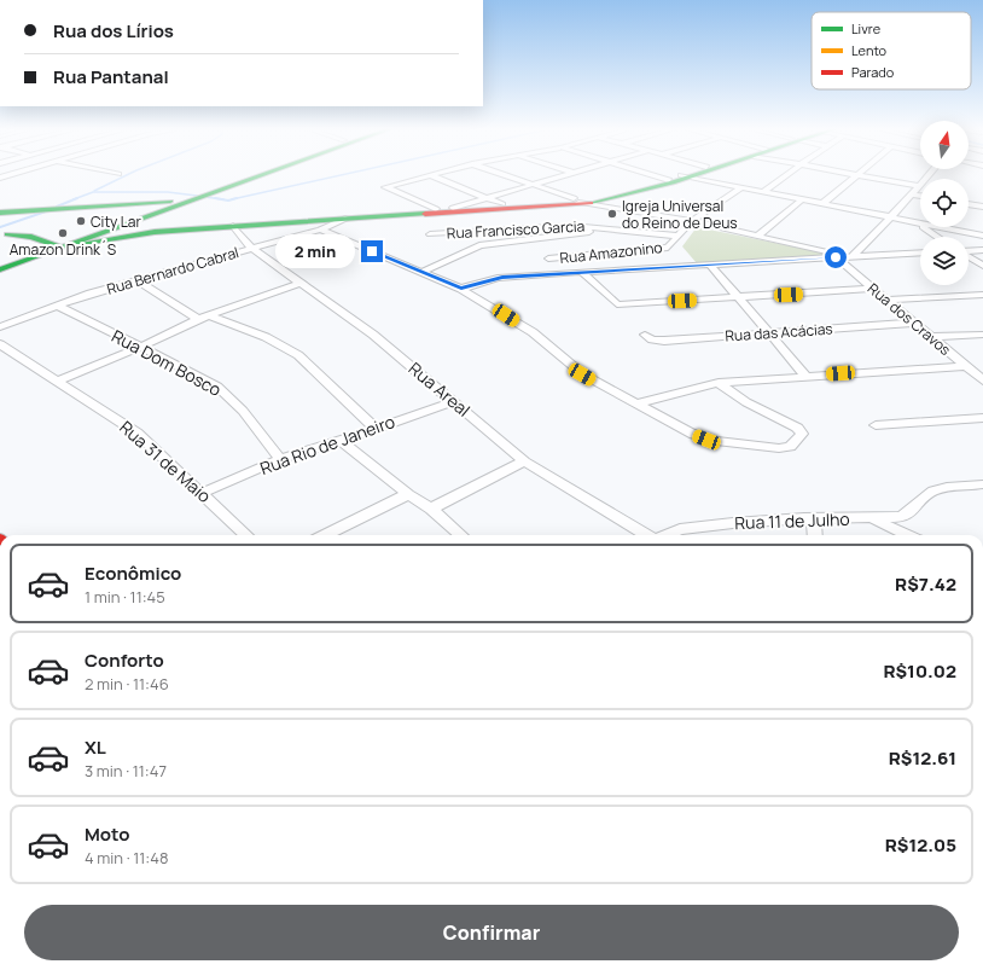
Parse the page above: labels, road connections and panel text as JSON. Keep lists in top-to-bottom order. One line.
{"streets":{"street":["Rua Francisco Garcia","Rua Amazonino","Rua Bernardo Cabral","Rua dos Cravos","Rua das Acácias","Rua Dom Bosco","Rua Areal","Rua Rio de Janeiro","Rua 31 de Maio","Rua 11 de Julho"]},"crossings":[["Rua Francisco Garcia","Rua Amazonino"],["Rua Bernardo Cabral","Rua Dom Bosco"],["Rua Bernardo Cabral","Rua Areal"],["Rua dos Cravos","Rua das Acácias"],["Rua Dom Bosco","Rua Rio de Janeiro"],["Rua Areal","Rua Rio de Janeiro"],["Rua Rio de Janeiro","Rua 31 de Maio"]],"places":["Igreja Universal do Reino de Deus","City Lar","Amazon Drink´S"],"legend":["Livre","Lento","Parado"],"north":"top","page":{"banner":["Rua dos Lírios","Rua Pantanal"],"bubble":"2 min","list":[{"name":"Econômico","note":"1 min · 11:45","value":"R$7.42"},{"name":"Conforto","note":"2 min · 11:46","value":"R$10.02"},{"name":"XL","note":"3 min · 11:47","value":"R$12.61"},{"name":"Moto","note":"4 min · 11:48","value":"R$12.05"}],"buttons":"Confirmar"}}
